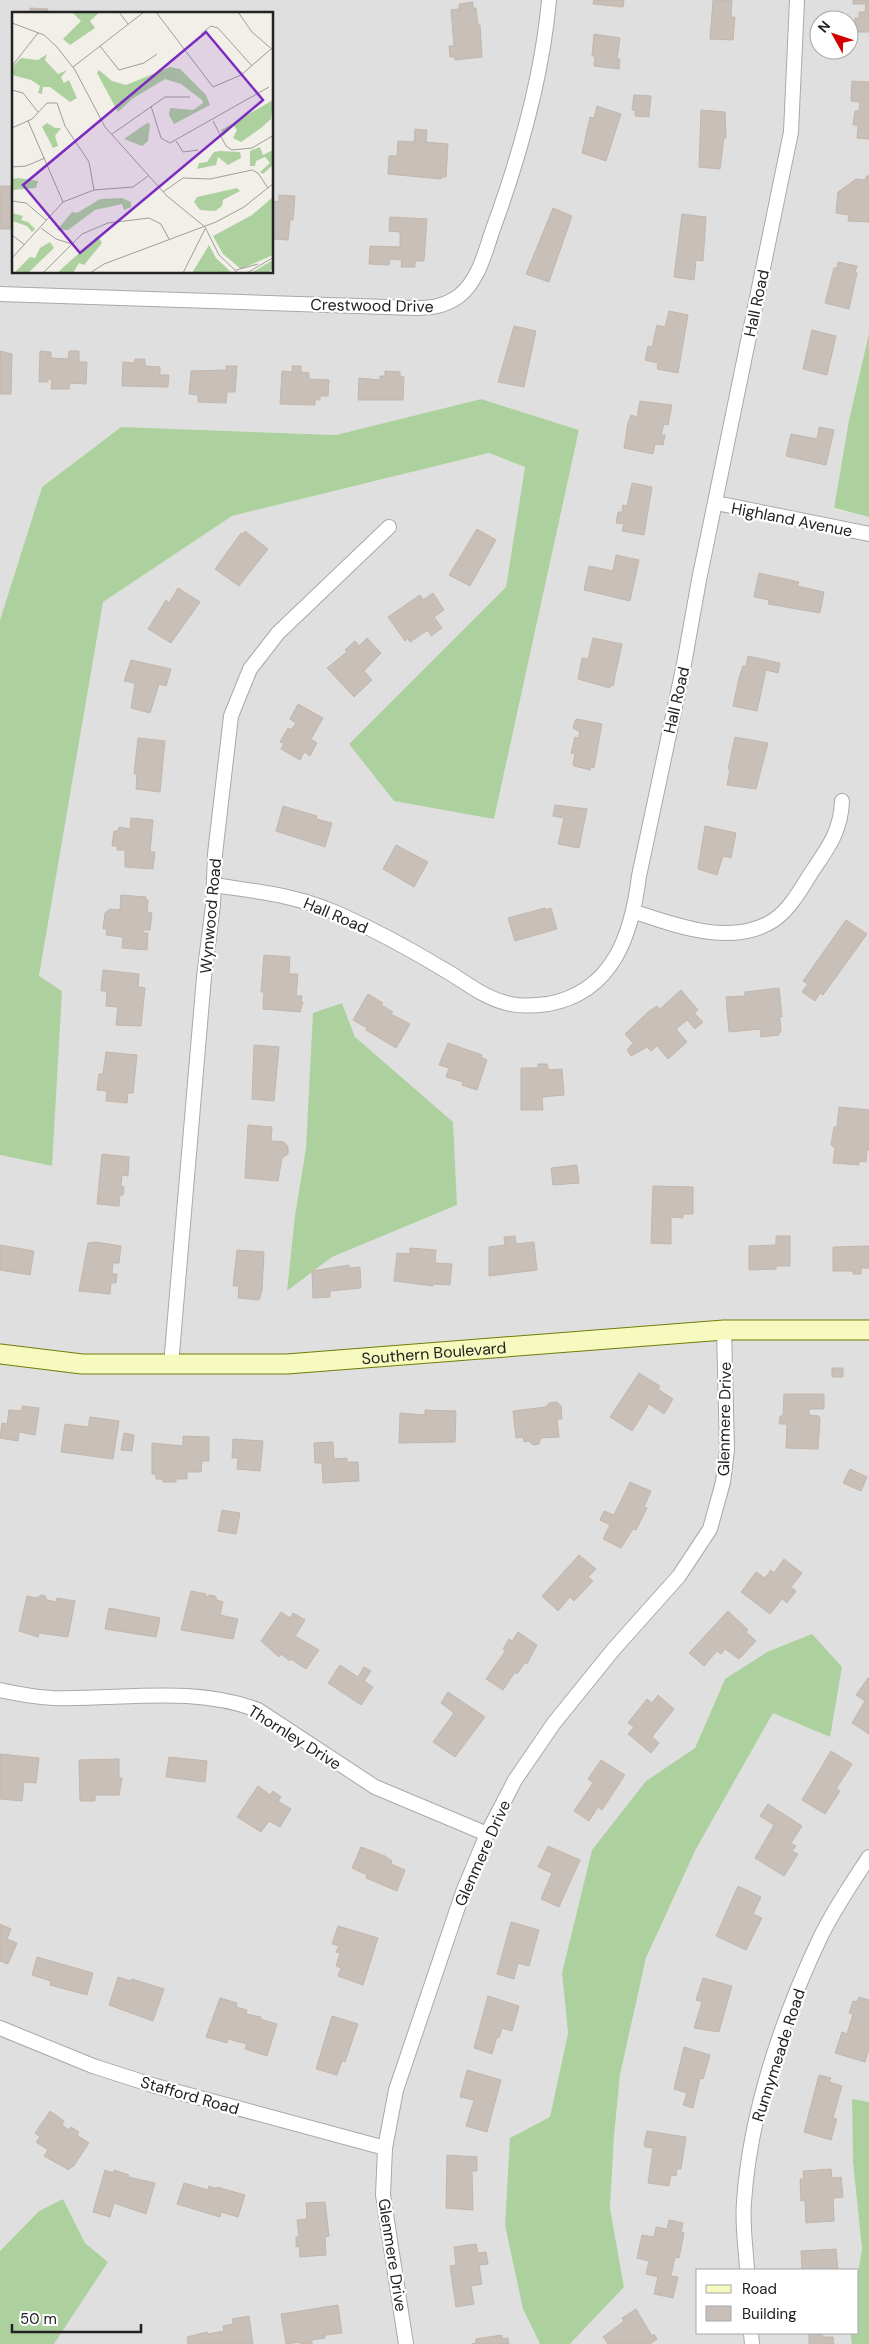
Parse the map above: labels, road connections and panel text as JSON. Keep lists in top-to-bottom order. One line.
{"streets":{"main road":["Southern Boulevard"],"street":["Hall Road","Crestwood Drive","Highland Avenue","Wynwood Road","Glenmere Drive","Thornley Drive","Runnymeade Road","Stafford Road"]},"crossings":[["Hall Road","Highland Avenue"],["Hall Road","Wynwood Road"],["Wynwood Road","Southern Boulevard"],["Southern Boulevard","Glenmere Drive"],["Glenmere Drive","Thornley Drive"],["Glenmere Drive","Stafford Road"]],"legend":["Road","Building"],"scale_bar":"50 m","north":"top left"}
